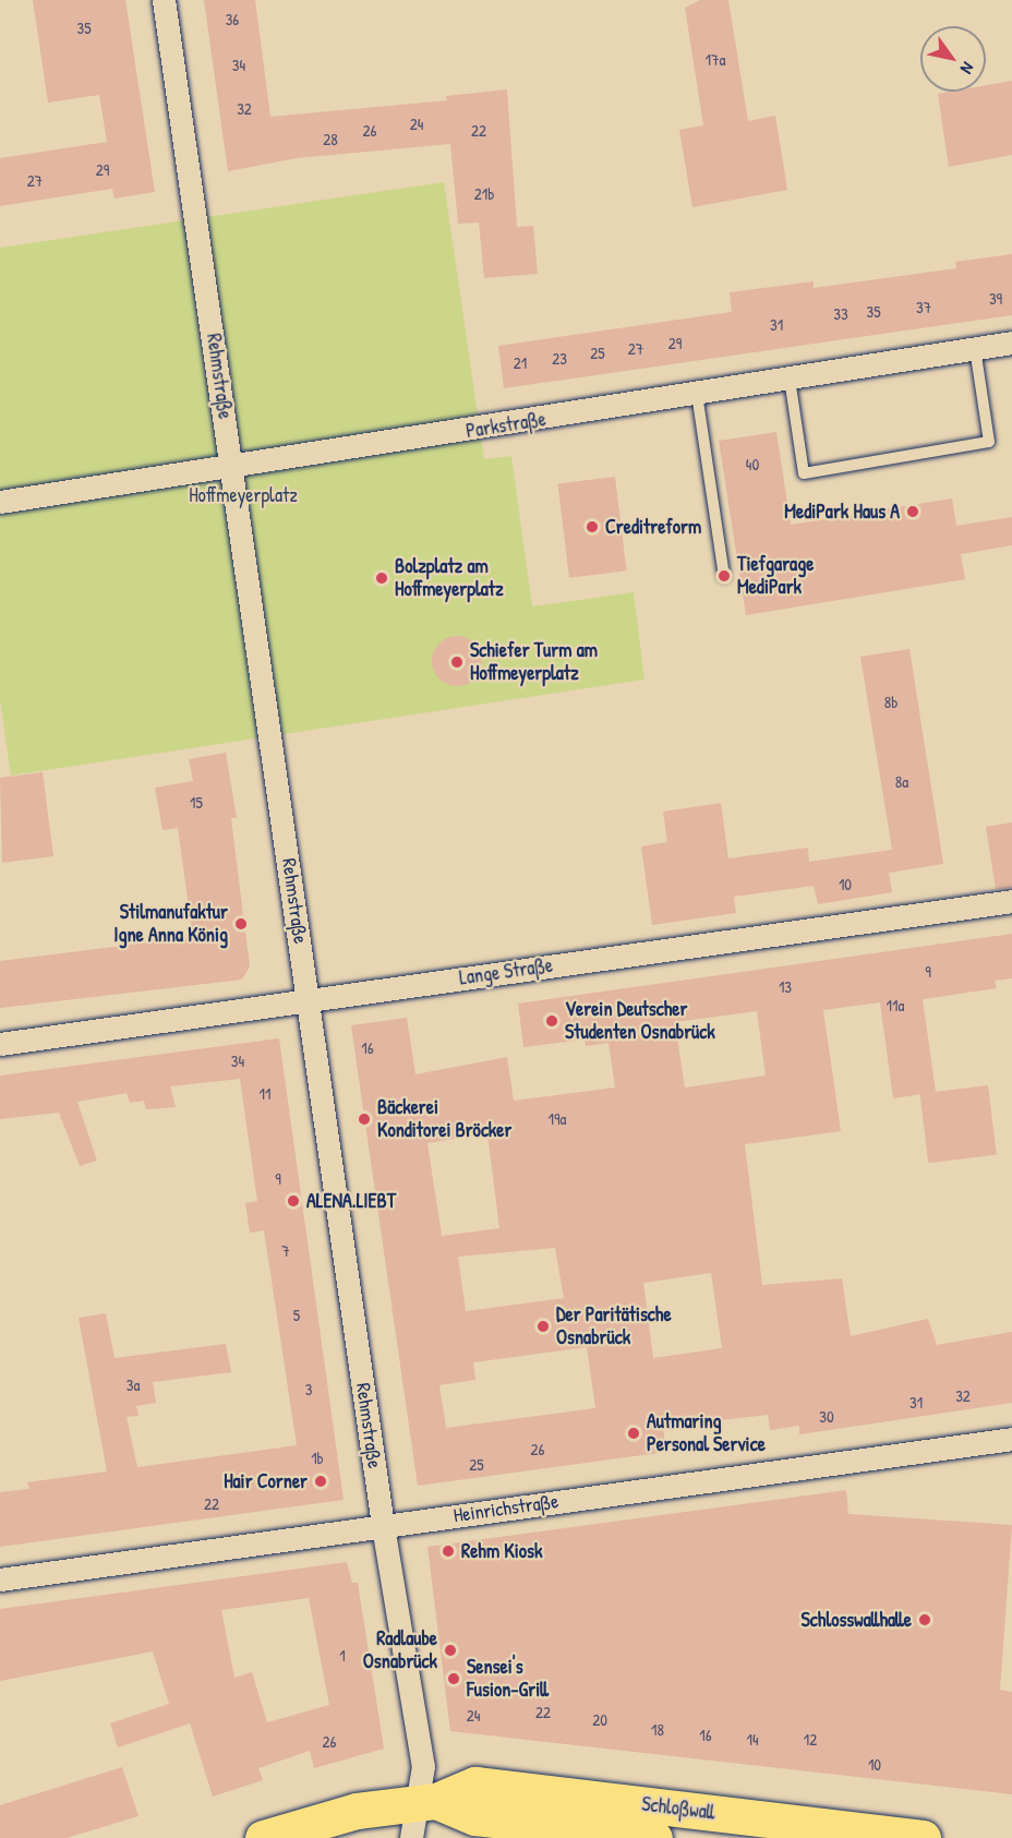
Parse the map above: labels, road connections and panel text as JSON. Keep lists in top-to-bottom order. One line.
{"streets":{"main road":["Schloßwall"],"street":["Rehmstraße","Parkstraße","Lange Straße","Heinrichstraße"]},"crossings":[["Rehmstraße","Parkstraße"],["Rehmstraße","Lange Straße"],["Rehmstraße","Heinrichstraße"],["Rehmstraße","Schloßwall"]],"parks":["Hoffmeyerplatz"],"places":["MediPark Haus A","Creditreform","Tiefgarage MediPark","Bolzplatz am Hoffmeyerplatz","Schiefer Turm am Hoffmeyerplatz","Stilmanufaktur Igne Anna König","Verein Deutscher Studenten Osnabrück","Bäckerei Konditorei Bröcker","ALENA.LIEBT","Der Paritätische Osnabrück","Autmaring Personal Service","Hair Corner","Rehm Kiosk","Schlosswallhalle","Radlaube Osnabrück","Sensei's Fusion-Grill"],"house_numbers":["36","35","17a","34","32","24","26","22","28","29","27","21b","39","37","35","33","31","29","27","25","23","21","40","8b","8a","15","10","9","13","11a","16","34","11","19a","9","7","5","3a","3","32","31","30","26","1b","25","22","1","22","24","20","18","16","14","12","26","10"],"north":"bottom right"}
